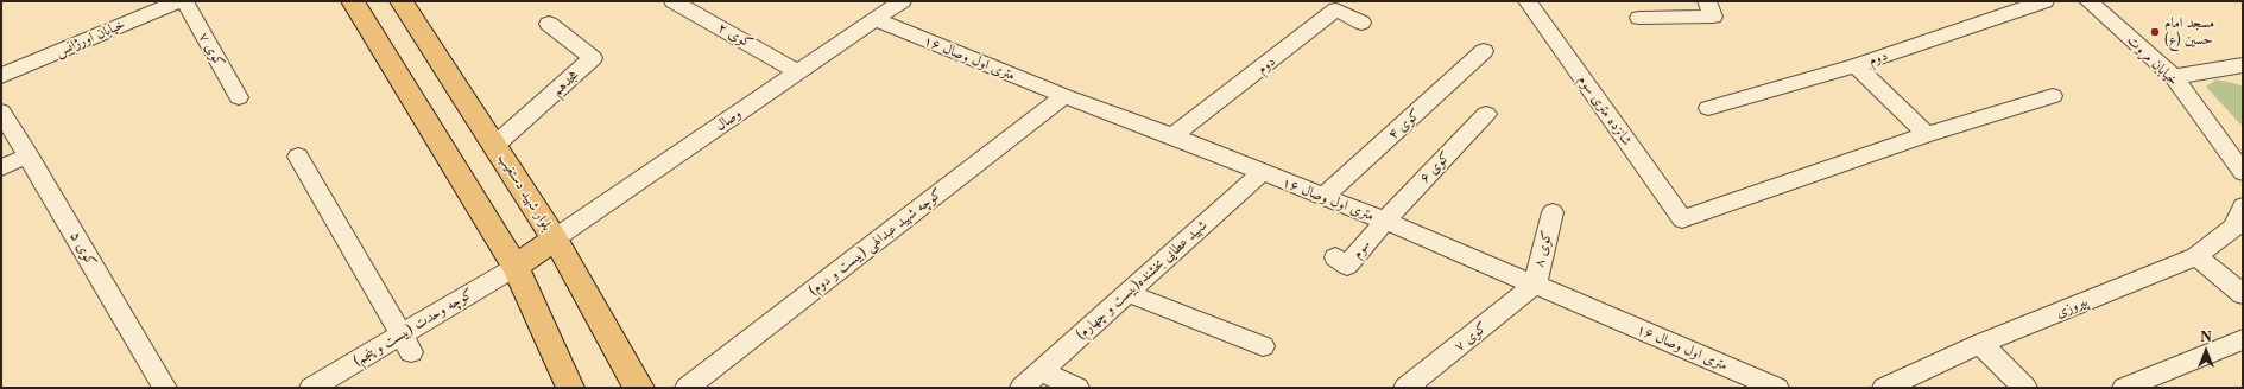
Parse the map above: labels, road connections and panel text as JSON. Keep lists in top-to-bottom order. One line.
{"streets":{"main road":["بلوار شهید دستغیب"],"street":["کوی ۲","خیابان اورژانس","کوی ۷","۱۶ متری اول وصال","دوم","خیابان مروت","هجدهم","شانزده متری سوم","وصال","کوی ۴","کوی ۶","کوچه شهید عبدالهی (بیست و دوم)","کوی ۵","سوم","کوی ۸","شهید عطایی بخشنده(بیست و چهارم)","پیروزی","کوچه وحدت (بیست و پنجم)"]},"crossings":[["کوی ۲","وصال"],["کوی ۷","۱۶ متری اول وصال"],["کوی ۷","کوی ۸"],["۱۶ متری اول وصال","دوم"],["۱۶ متری اول وصال","وصال"],["۱۶ متری اول وصال","کوی ۴"],["۱۶ متری اول وصال","کوی ۶"],["۱۶ متری اول وصال","کوچه شهید عبدالهی (بیست و دوم)"],["۱۶ متری اول وصال","سوم"],["۱۶ متری اول وصال","کوی ۸"],["۱۶ متری اول وصال","شهید عطایی بخشنده(بیست و چهارم)"],["هجدهم","بلوار شهید دستغیب"],["وصال","بلوار شهید دستغیب"],["کوی ۶","سوم"]],"places":["مسجد امام حسین (ع)"],"north":"top"}
